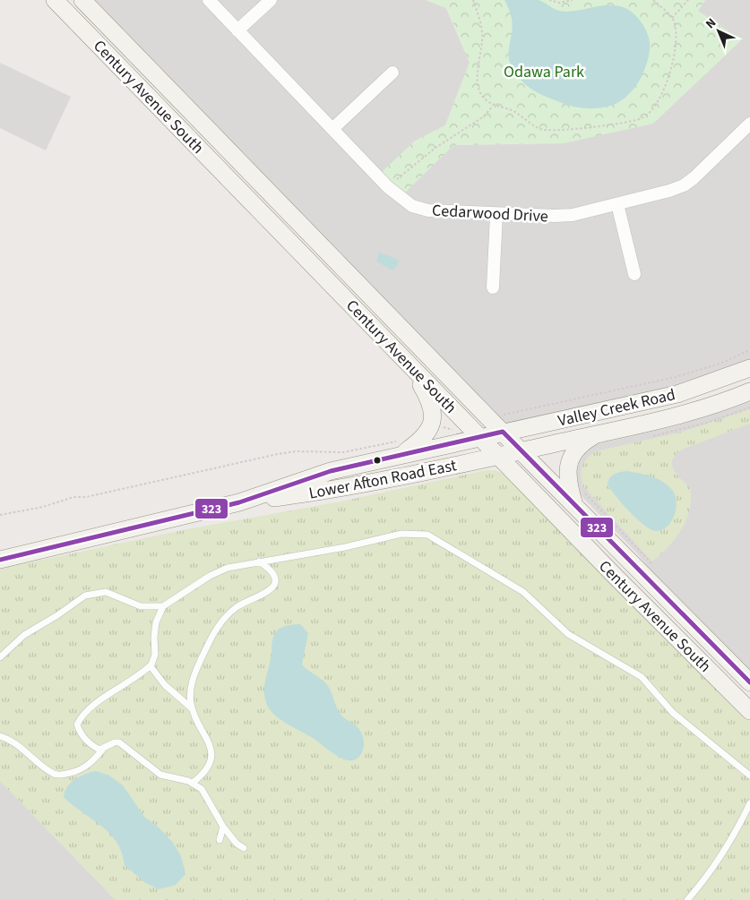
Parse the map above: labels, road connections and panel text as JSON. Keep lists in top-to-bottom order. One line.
{"streets":{"main road":["Century Avenue South","Valley Creek Road","Lower Afton Road East"],"street":["Cedarwood Drive"]},"crossings":[["Century Avenue South","Valley Creek Road"],["Century Avenue South","Lower Afton Road East"],["Valley Creek Road","Lower Afton Road East"]],"parks":["Odawa Park"],"lines":["transit line 323"],"north":"top left"}
